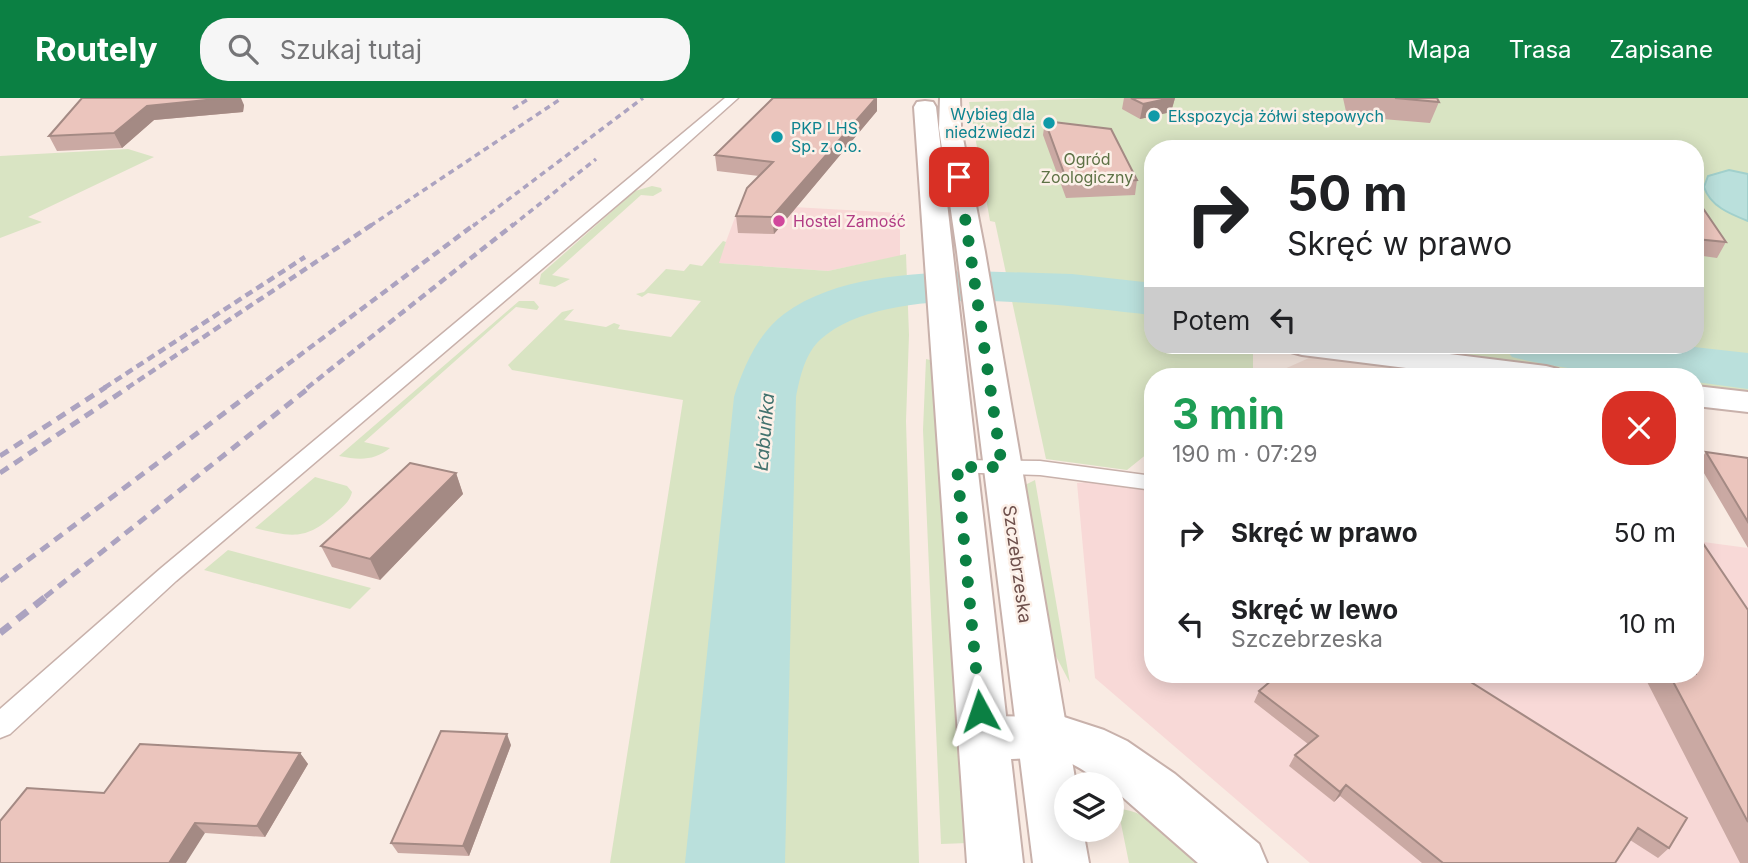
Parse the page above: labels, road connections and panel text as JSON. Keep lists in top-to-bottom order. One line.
{"streets":{"street":["Szczebrzeska"]},"water":["Łabuńka"],"parks":["Ogród Zoologiczny"],"places":["Ekspozycja żółwi stepowych","Wybieg dla niedźwiedzi","PKP LHS Sp. z o.o.","Hostel Zamość"],"page":{"header":"Routely","search":"Szukaj tutaj","nav":["Mapa","Trasa","Zapisane"],"turn":["50 m","Skręć w prawo"],"then":"Potem","heading":["3 min","190 m · 07:29"],"list":[{"name":"Skręć w prawo","value":"50 m"},{"name":"Skręć w lewo","note":"Szczebrzeska","value":"10 m"}]}}
